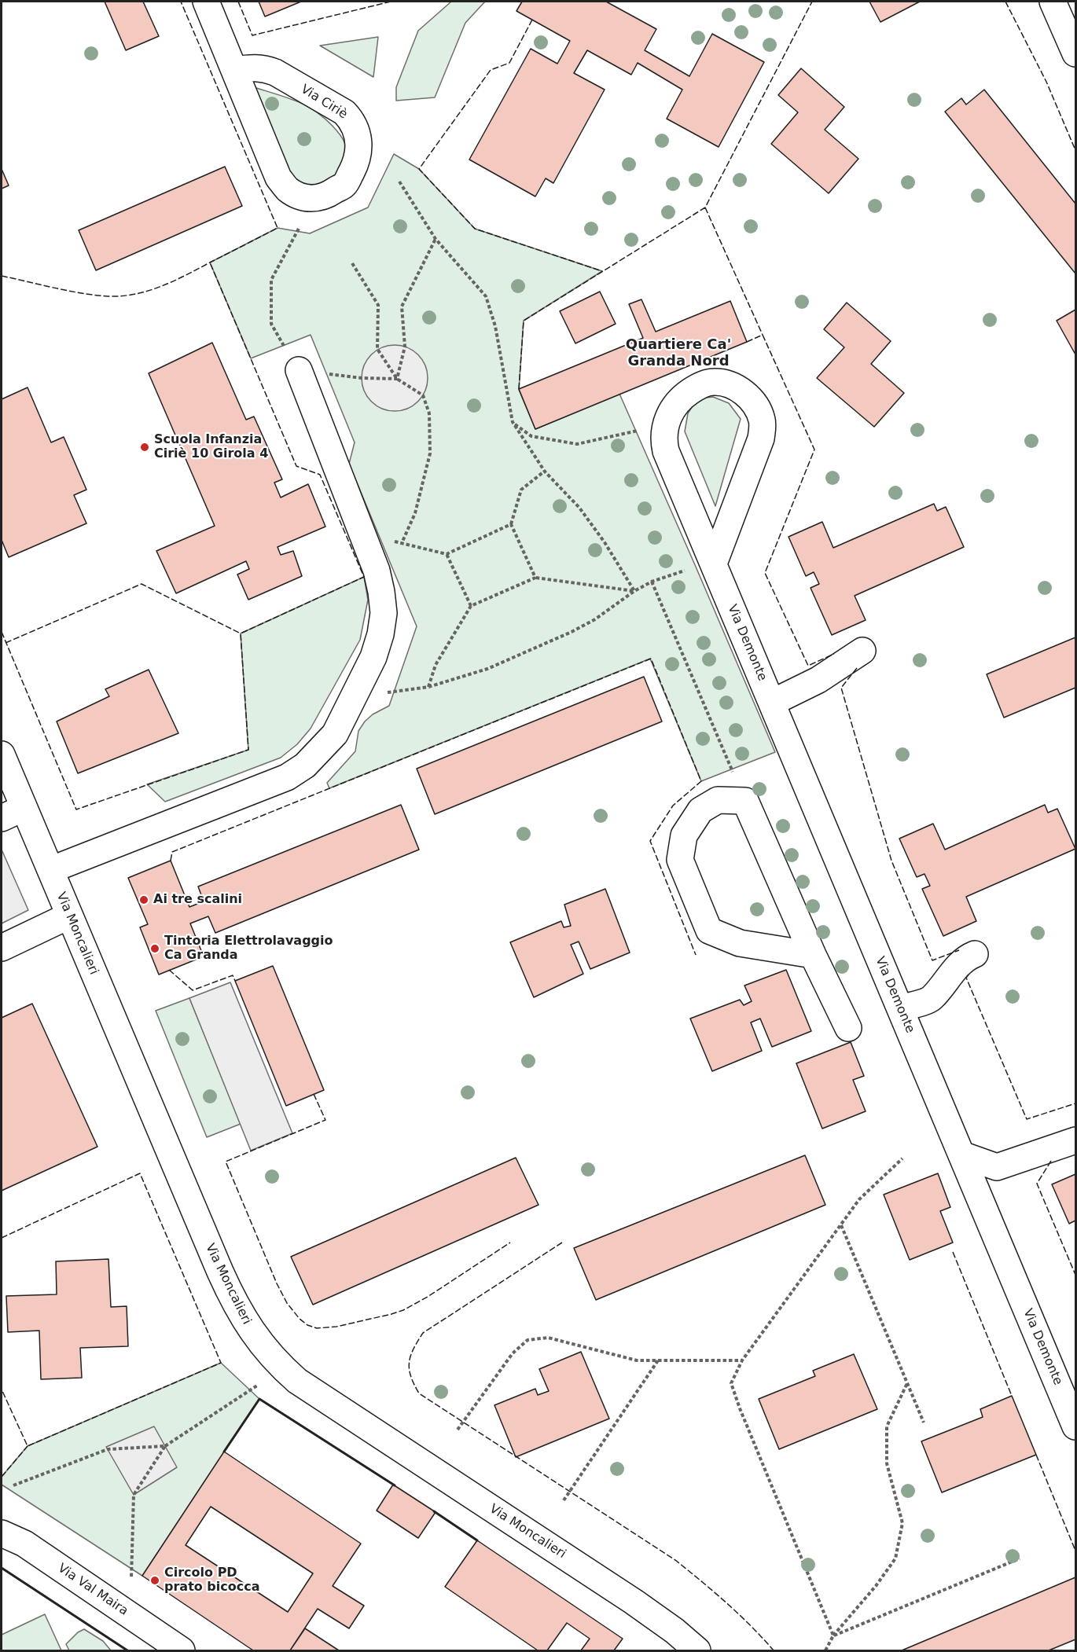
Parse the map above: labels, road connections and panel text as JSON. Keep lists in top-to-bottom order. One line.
{"streets":{"street":["Via Ciriè","Via Demonte","Via Moncalieri","Via Val Maira"]},"districts":["Quartiere Ca' Granda Nord"],"places":["Scuola Infanzia Ciriè 10 Girola 4","Ai tre scalini","Tintoria Elettrolavaggio Ca Granda","Circolo PD prato bicocca"]}
